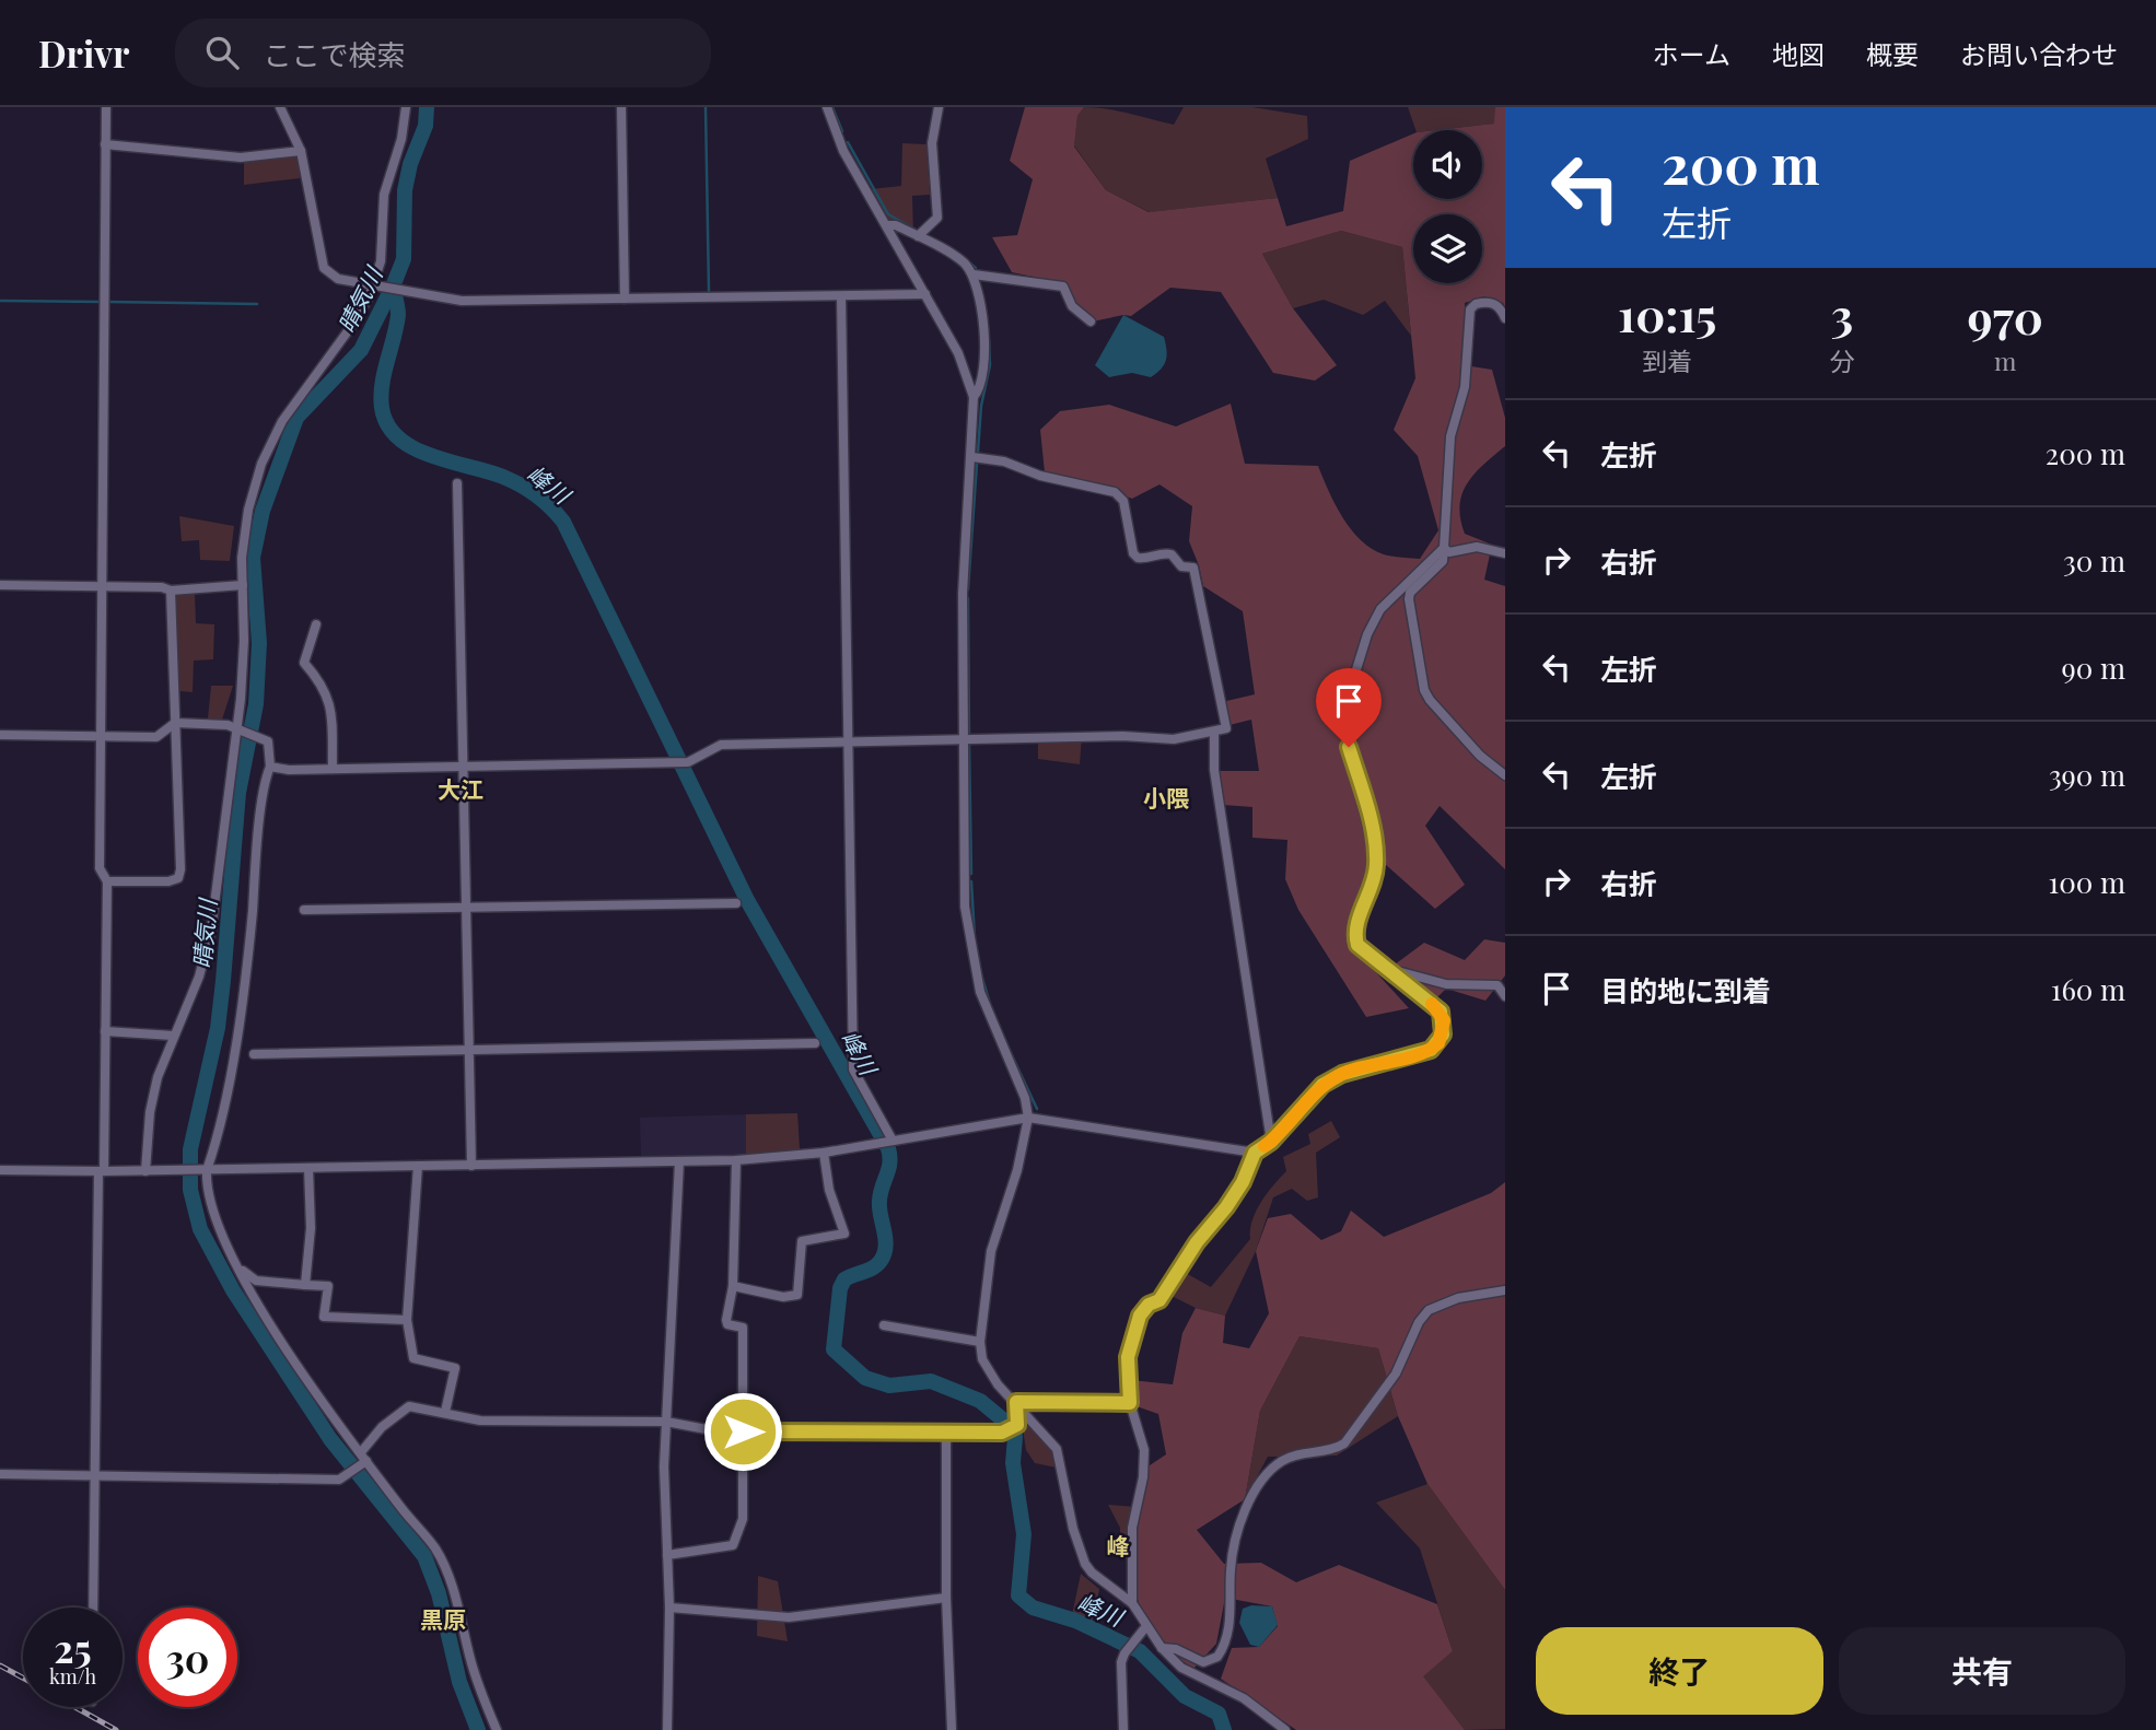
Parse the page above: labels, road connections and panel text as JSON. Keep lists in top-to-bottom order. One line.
{"districts":["大江","小隈","峰","黒原"],"water":["晴気川","峰川"],"page":{"header":"Drivr","search":"ここで検索","nav":["ホーム","地図","概要","お問い合わせ"],"turn":["200 m","左折"],"eta":["10:15","到着","3","分","970","m"],"list":[{"name":"左折","value":"200 m"},{"name":"右折","value":"30 m"},{"name":"左折","value":"90 m"},{"name":"左折","value":"390 m"},{"name":"右折","value":"100 m"},{"name":"目的地に到着","value":"160 m"}],"speed":"25 km/h","limit":"30","buttons":["終了","共有"]}}
